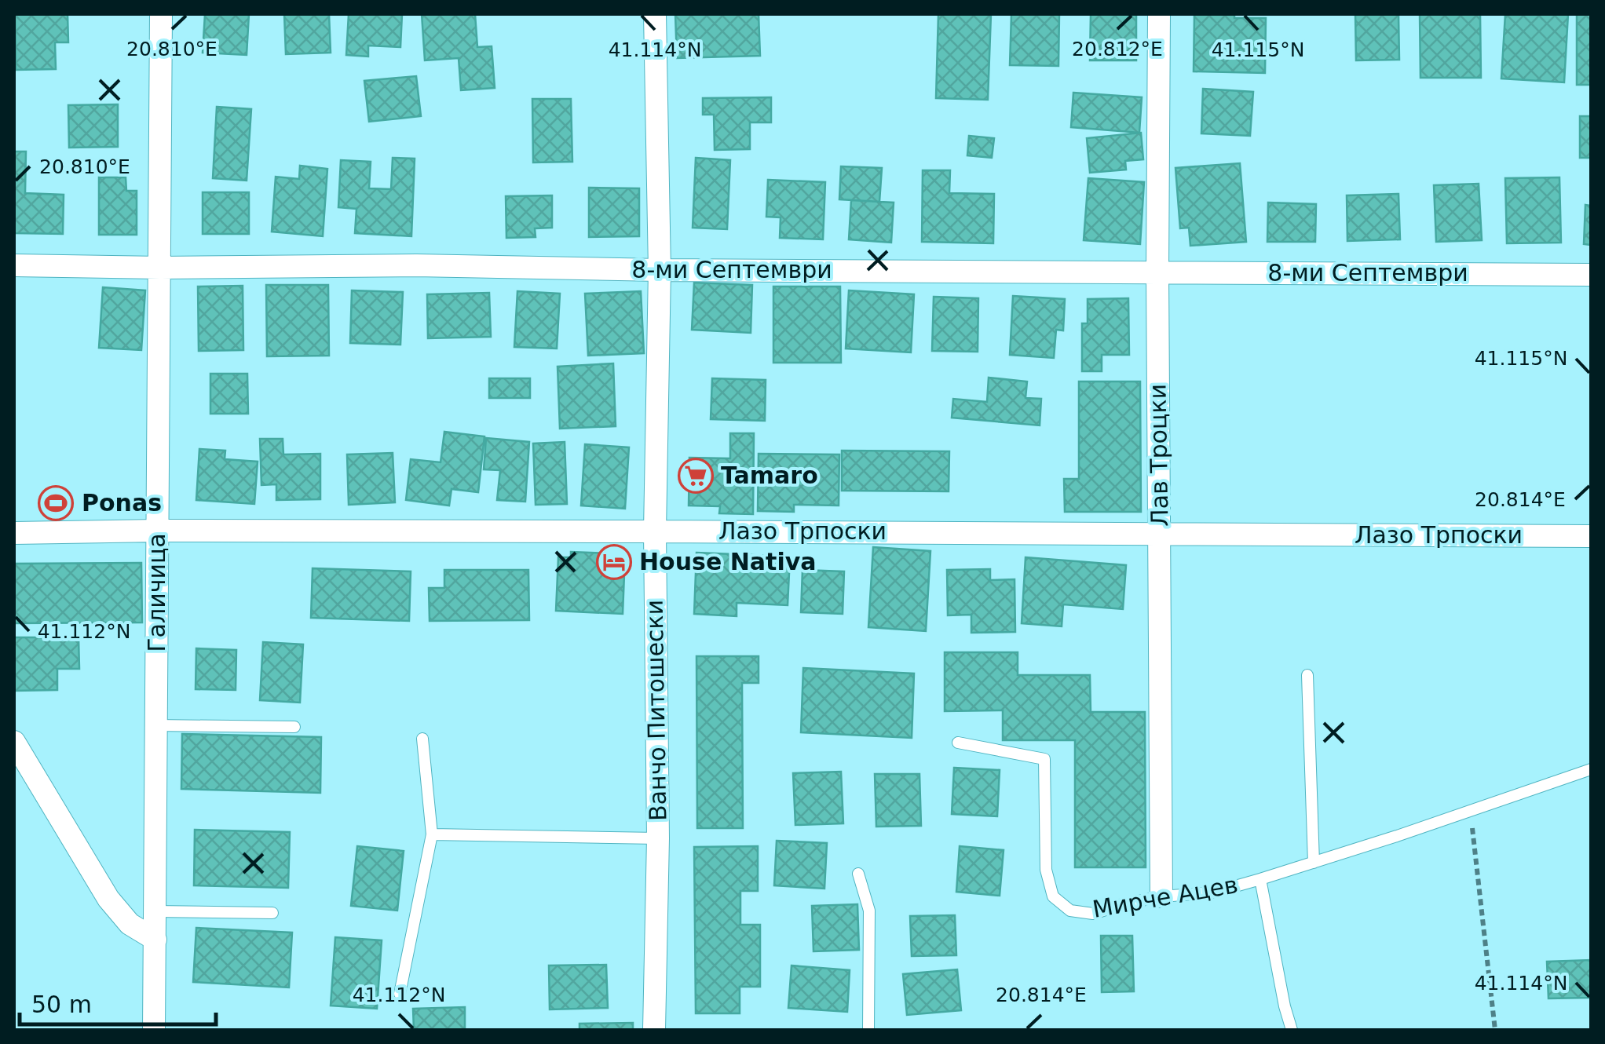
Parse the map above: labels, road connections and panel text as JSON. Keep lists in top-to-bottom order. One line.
{"streets":{"street":["8-ми Септември","Лав Троцки","Лазо Трпоски","Галичица","Ванчо Питошески"],"lane":["Мирче Ацев"]},"crossings":[["8-ми Септември","Лав Троцки"],["8-ми Септември","Галичица"],["8-ми Септември","Ванчо Питошески"],["Лав Троцки","Лазо Трпоски"],["Лав Троцки","Мирче Ацев"],["Лазо Трпоски","Галичица"],["Лазо Трпоски","Ванчо Питошески"]],"places":{"supermarket":["Tamaro"],"sports":["Ponas"],"hotel":["House Nativa"]},"scale_bar":"50 m","coordinates":["20.810°E","20.812°E","41.114°N","41.115°N","20.814°E","41.112°N"]}
